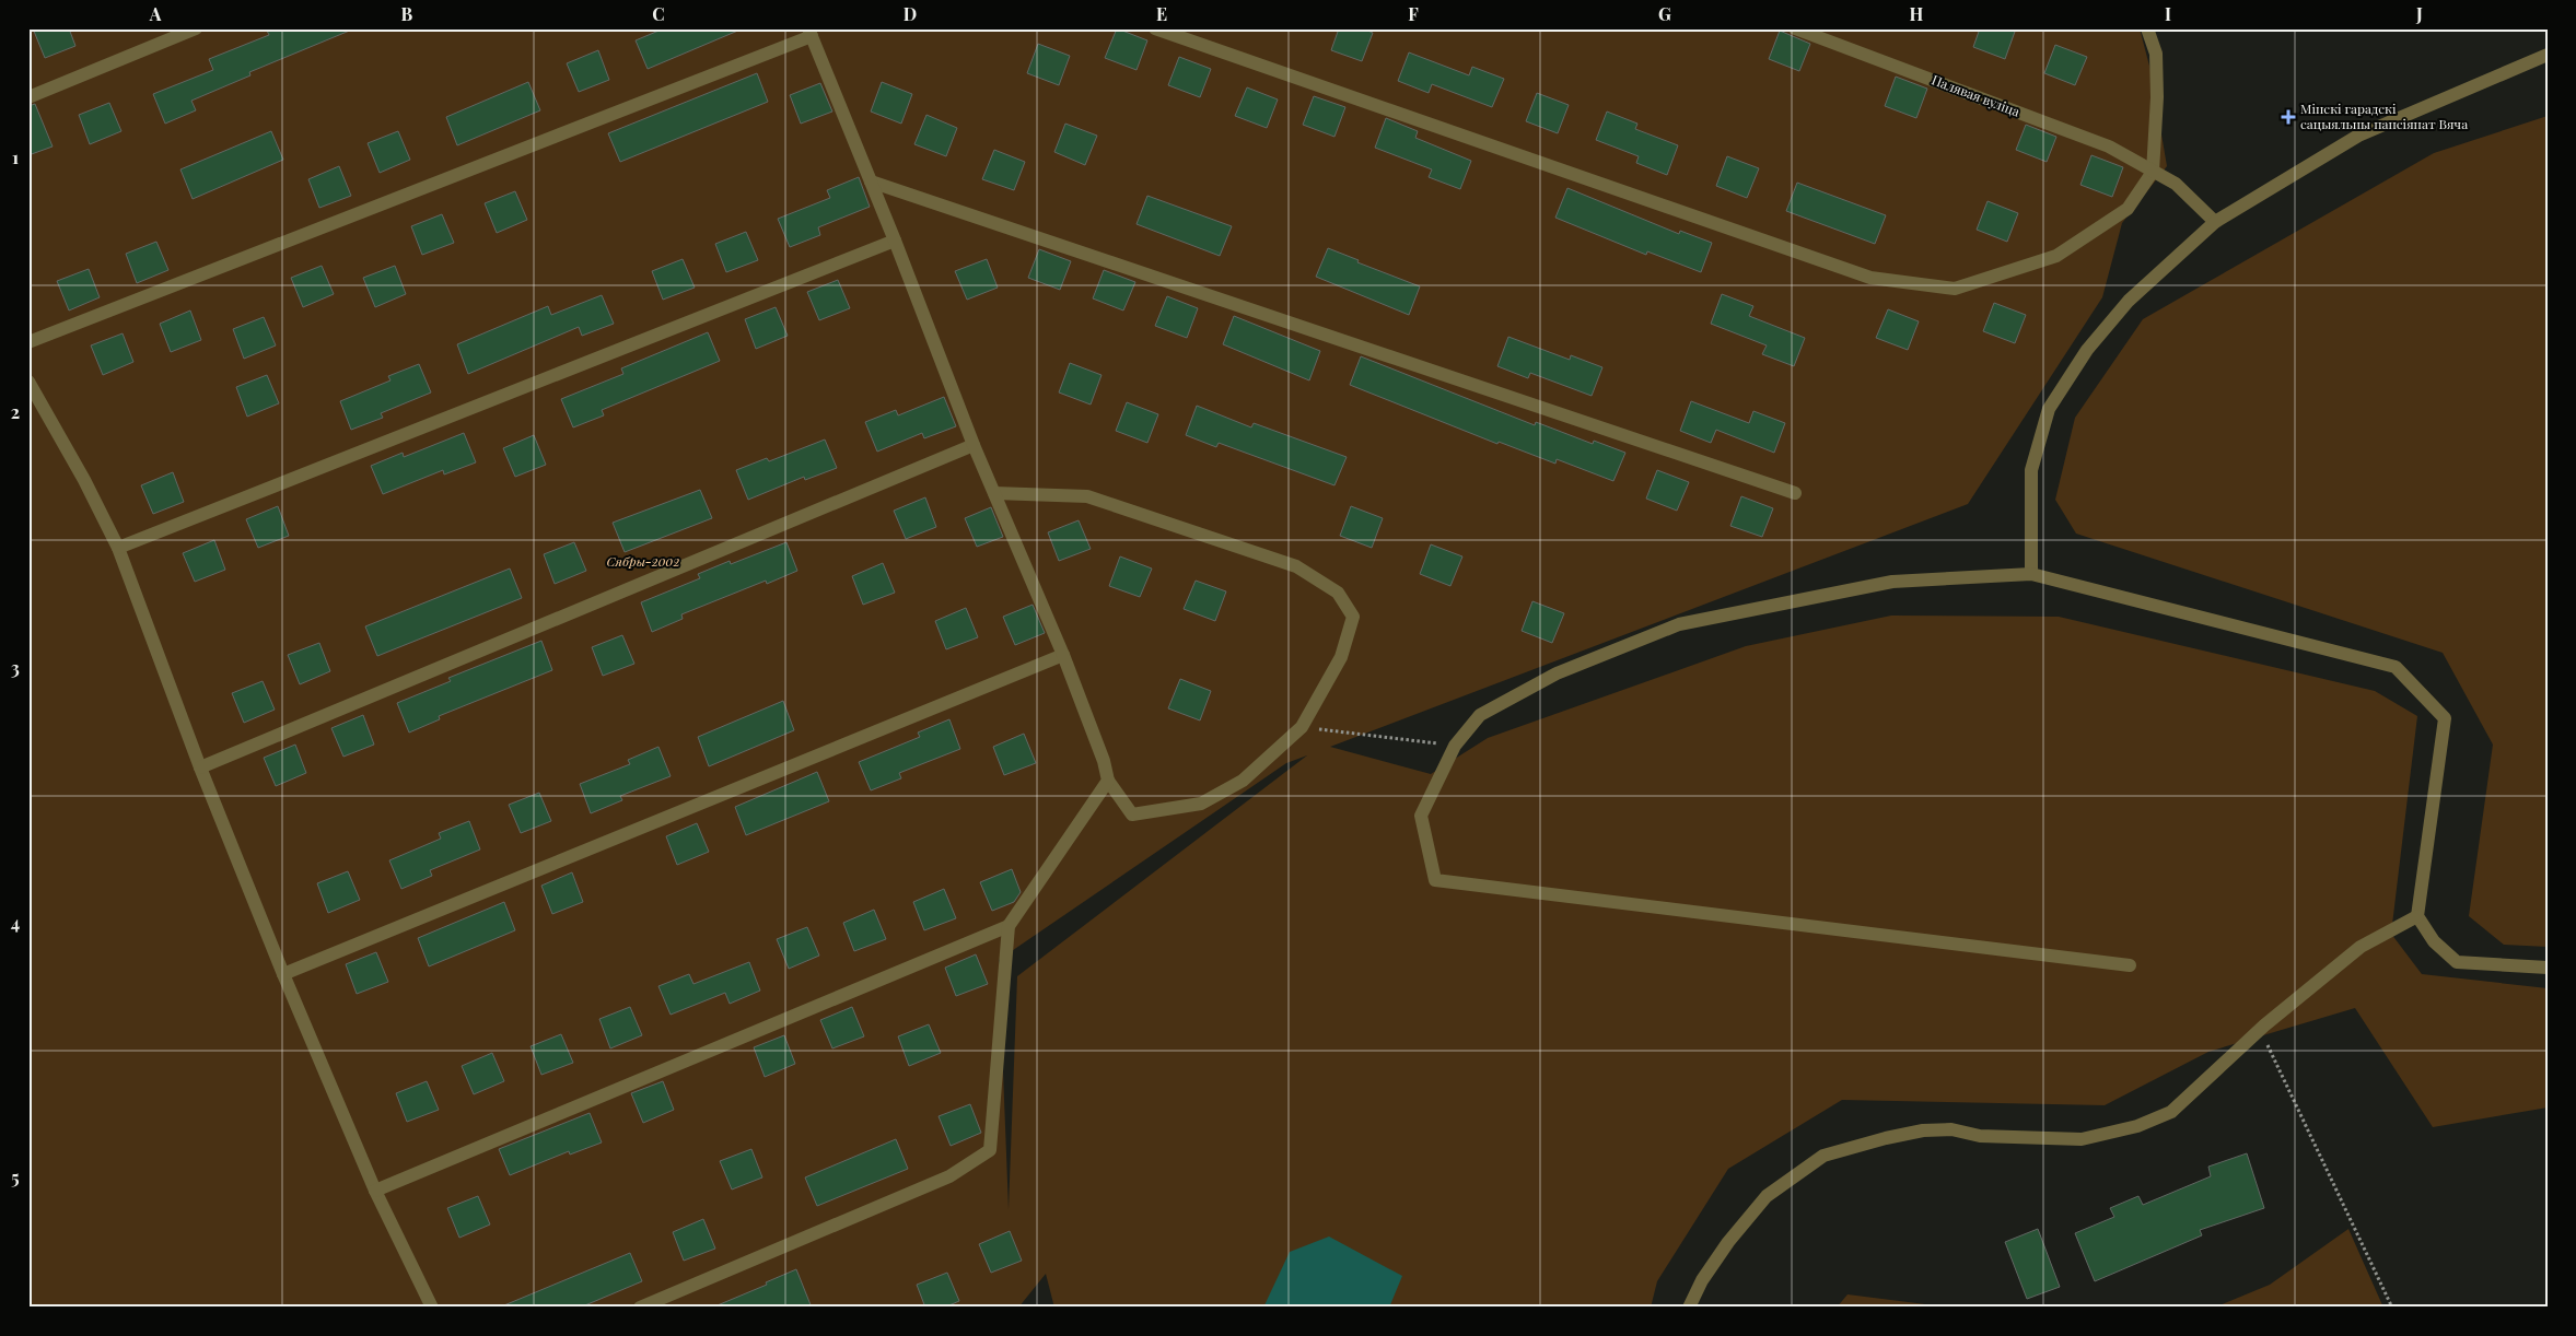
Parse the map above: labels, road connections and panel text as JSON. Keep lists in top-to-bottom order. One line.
{"streets":{"street":["Палявая вуліца"]},"parks":["Сябры-2002"],"places":{"health":["Мінскі гарадскі сацыяльны пансіянат Вяча"]},"grid":{"columns":["A","B","C","D","E","F","G","H","I","J"],"rows":["1","2","3","4","5"]}}
